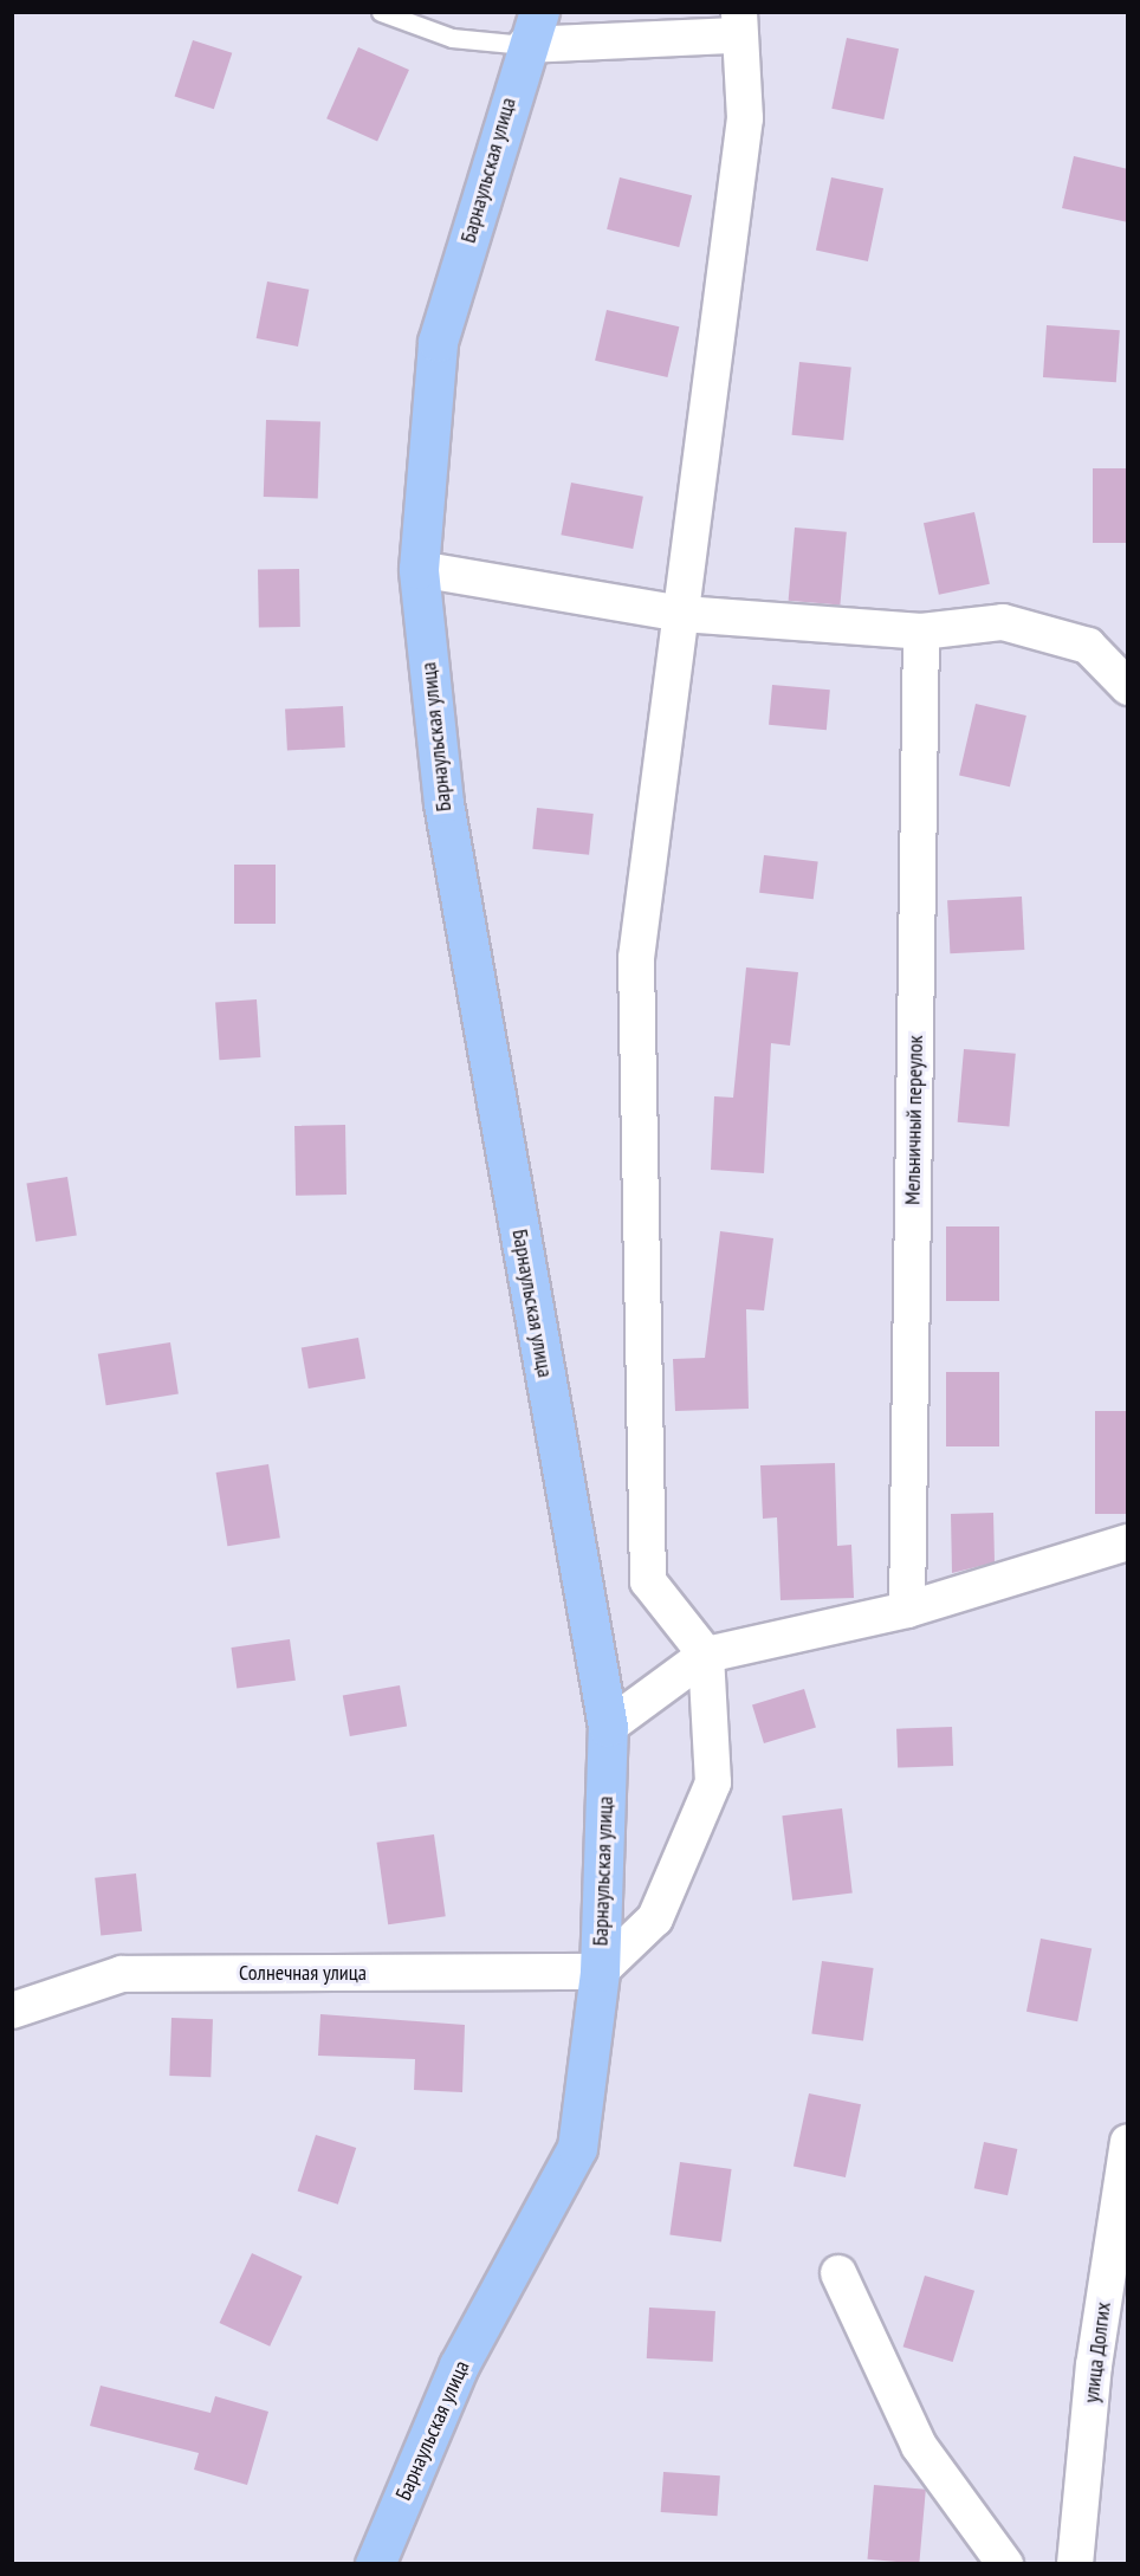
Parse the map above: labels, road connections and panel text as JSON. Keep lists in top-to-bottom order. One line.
{"streets":{"main road":["Барнаульская улица"],"street":["Мельничный переулок","Солнечная улица","улица Долгих"]},"crossings":[["Барнаульская улица","Солнечная улица"]]}
